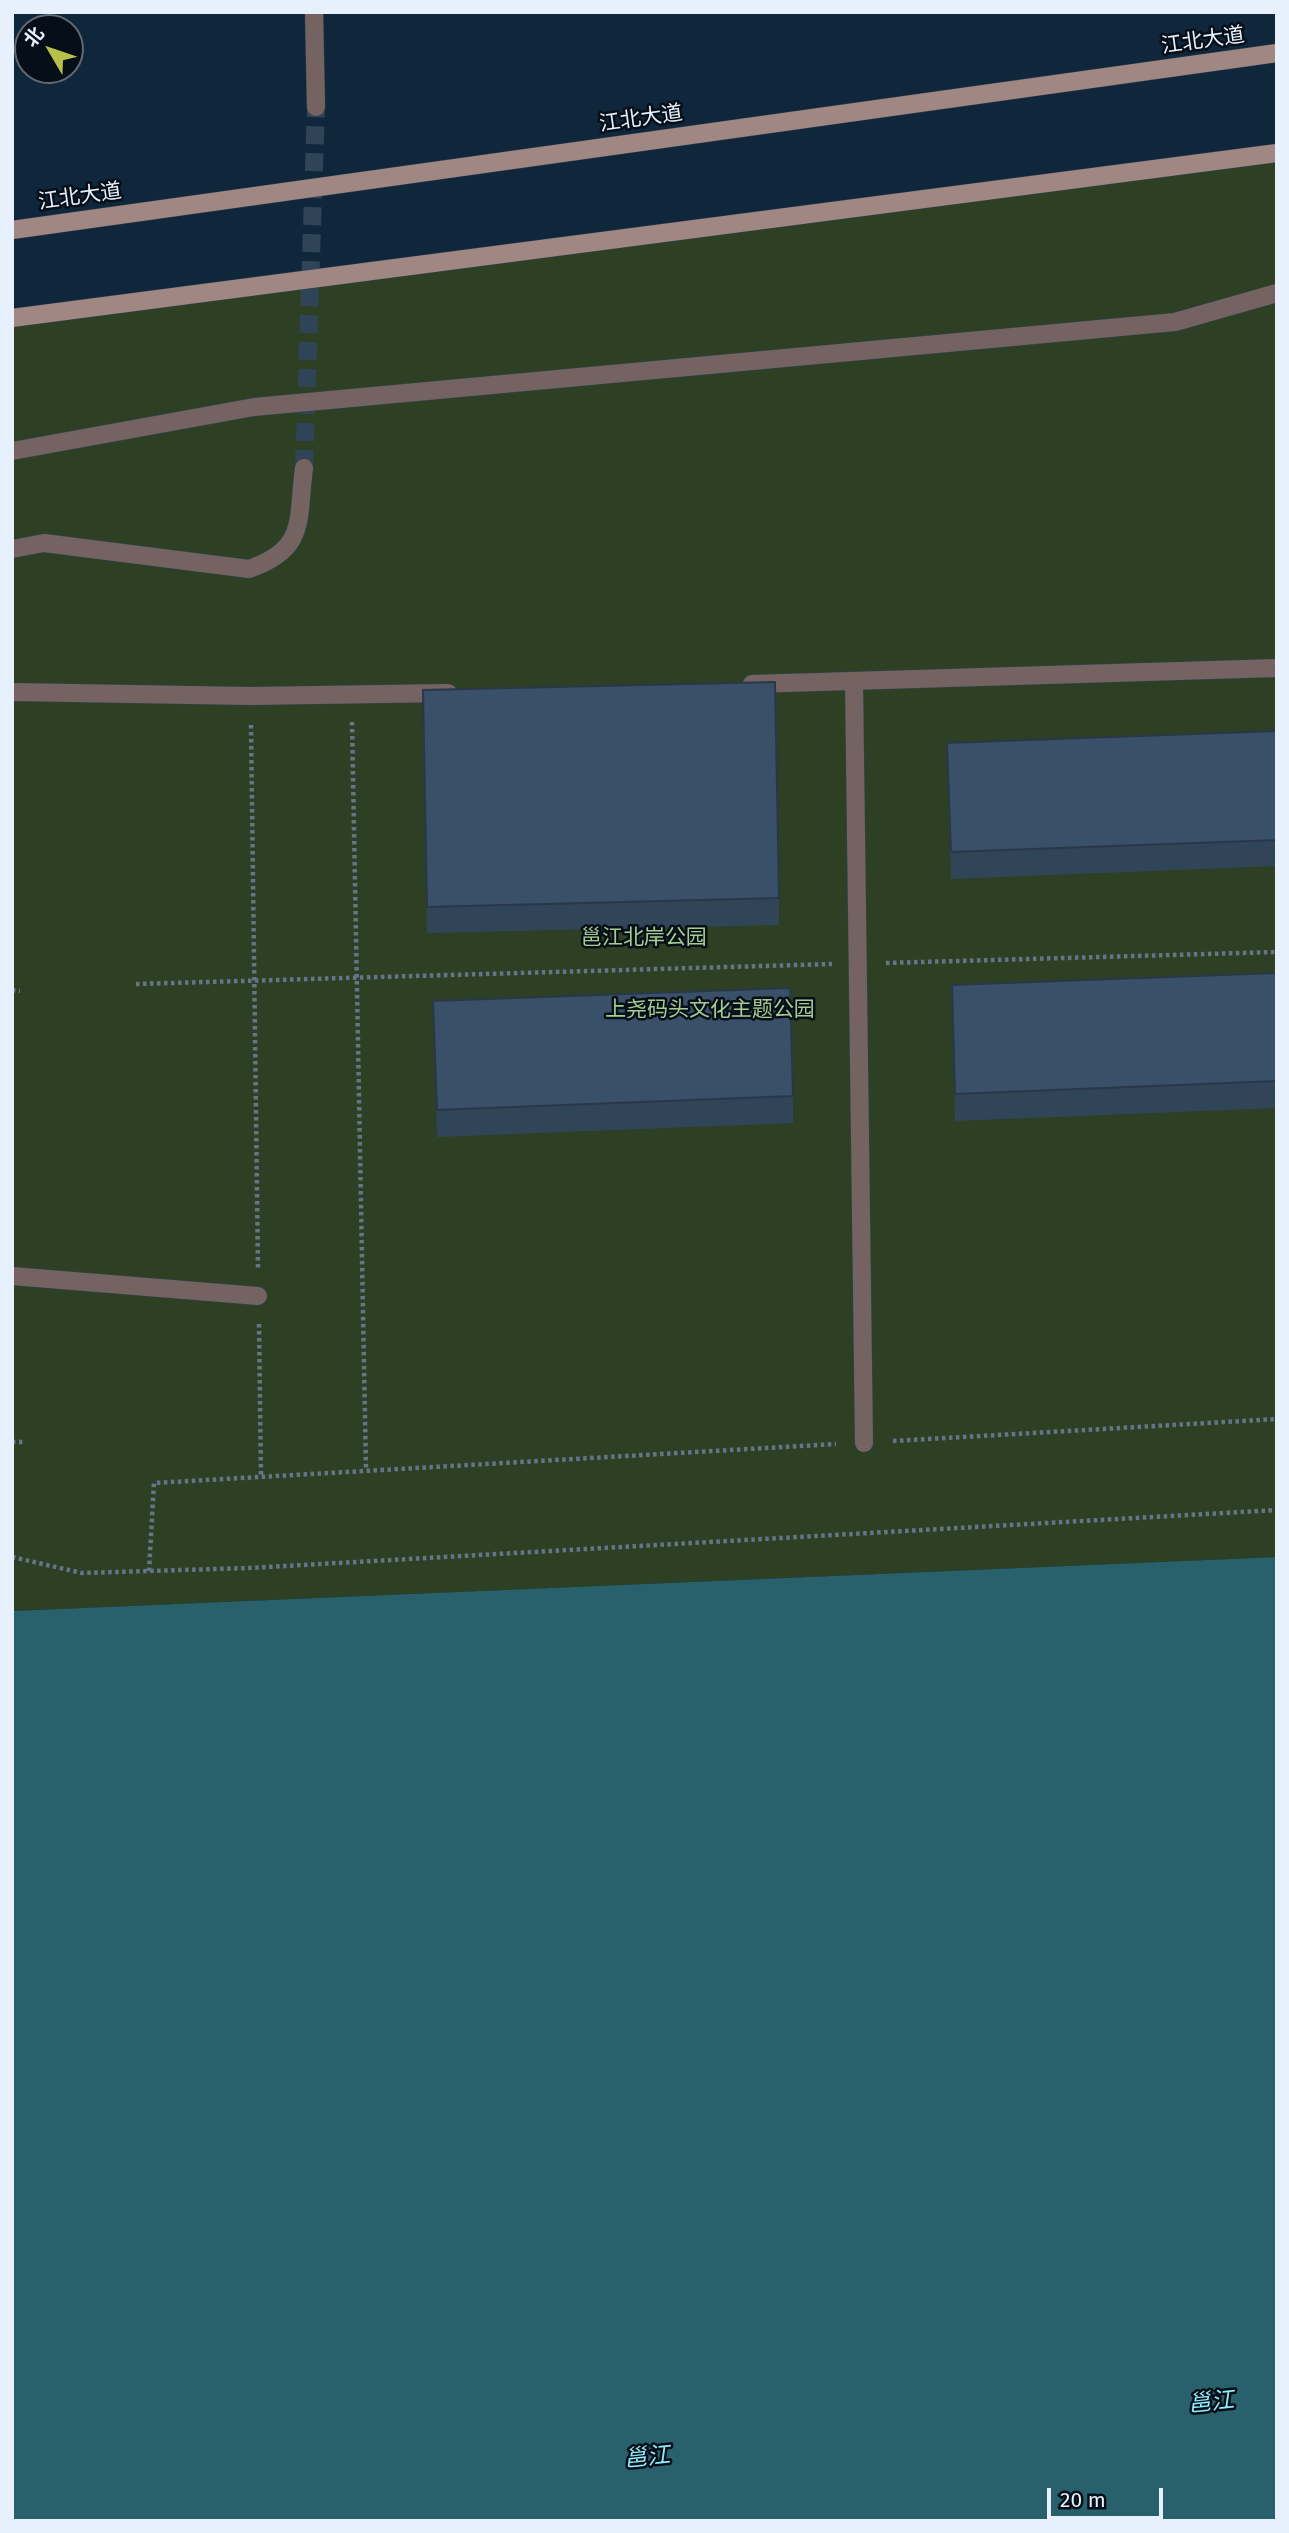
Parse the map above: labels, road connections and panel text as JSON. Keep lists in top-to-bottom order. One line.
{"streets":{"main road":["江北大道"]},"water":["邕江"],"parks":["邕江北岸公园","上尧码头文化主题公园"],"scale_bar":"20 m","north":"top left"}
